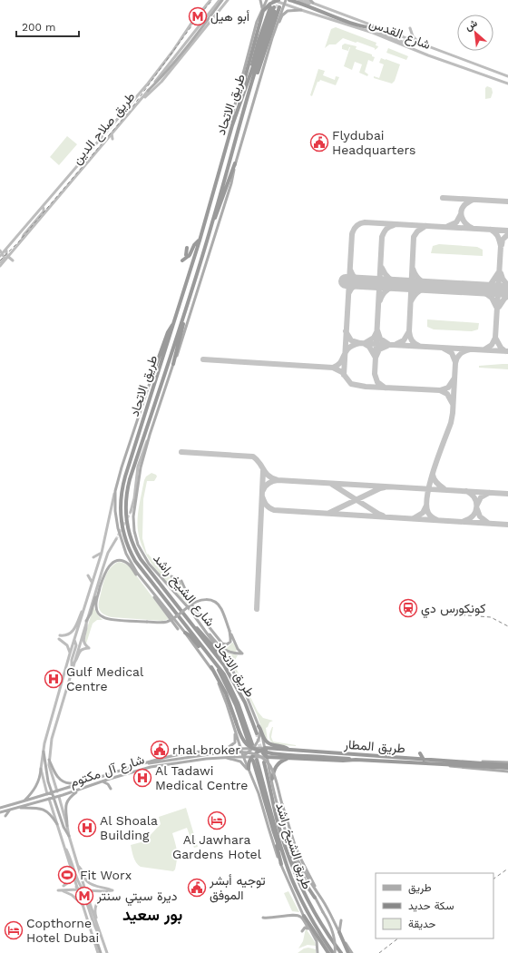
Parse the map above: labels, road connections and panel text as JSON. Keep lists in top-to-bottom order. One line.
{"streets":{"highway":["طريق الاتحاد","طريق المطار","طريق الشيخ راشد"],"main road":["شارع القدس","طريق صلاح الدين","شارع الشيخ راشد","شارع آل مكتوم"]},"crossings":[["شارع القدس","طريق الاتحاد"],["طريق الاتحاد","شارع الشيخ راشد"],["طريق الاتحاد","طريق المطار"],["شارع الشيخ راشد","طريق المطار"],["طريق المطار","شارع آل مكتوم"],["طريق المطار","طريق الشيخ راشد"]],"districts":["بور سعيد"],"places":{"metro station":["أبو هيل","ديرة سيتي سنتر"],"public building":["Flydubai Headquarters","rhal broker","توجيه أبشر الموفق"],"station":["كونكورس دي"],"hospital":["Gulf Medical Centre","Al Tadawi Medical Centre","Al Shoala Building"],"hotel":["Al Jawhara Gardens Hotel","Copthorne Hotel Dubai"],"sports":["Fit Worx"]},"legend":["طريق","سكة حديد","حديقة"],"scale_bar":"200 m","north":"top left"}
